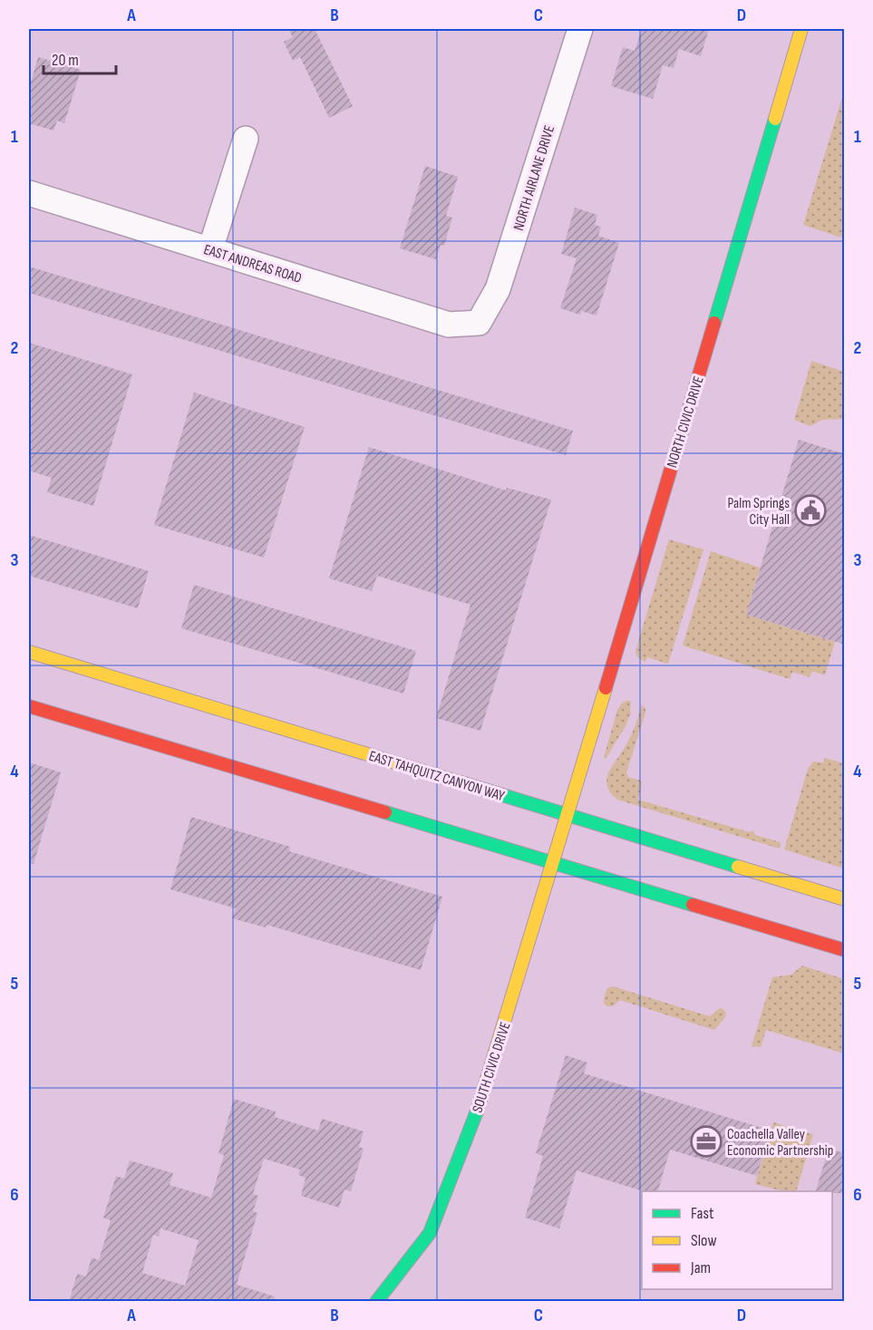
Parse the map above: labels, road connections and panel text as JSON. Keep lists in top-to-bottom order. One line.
{"streets":{"main road":["NORTH CIVIC DRIVE","EAST TAHQUITZ CANYON WAY","SOUTH CIVIC DRIVE"],"street":["NORTH AIRLANE DRIVE","EAST ANDREAS ROAD"]},"crossings":[["NORTH AIRLANE DRIVE","EAST ANDREAS ROAD"],["NORTH CIVIC DRIVE","EAST TAHQUITZ CANYON WAY"],["NORTH CIVIC DRIVE","SOUTH CIVIC DRIVE"],["EAST TAHQUITZ CANYON WAY","SOUTH CIVIC DRIVE"]],"places":{"public building":["Palm Springs City Hall"],"office":["Coachella Valley Economic Partnership"]},"legend":["Fast","Slow","Jam"],"scale_bar":"20 m","grid":{"columns":["A","B","C","D"],"rows":["1","2","3","4","5","6"]}}
